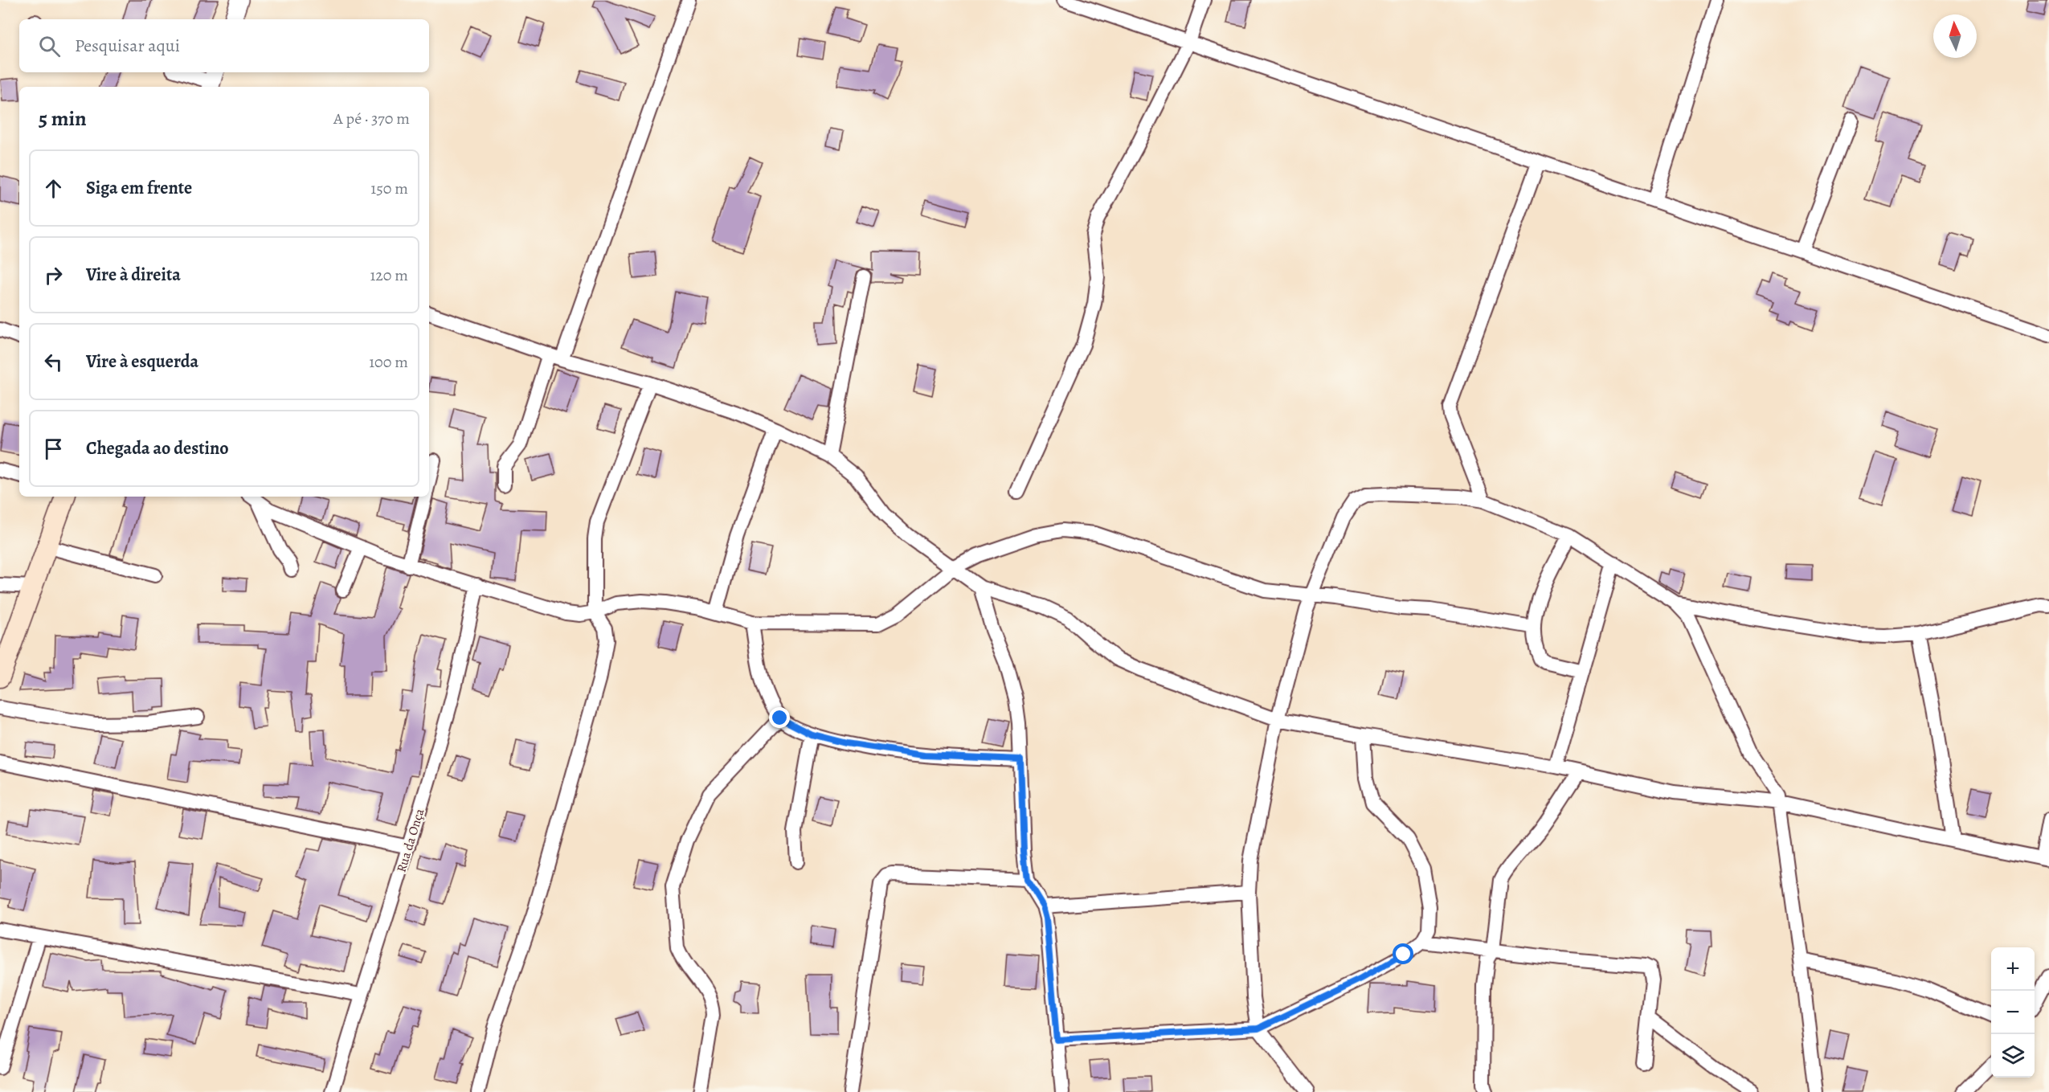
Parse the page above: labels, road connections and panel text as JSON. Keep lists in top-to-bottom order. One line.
{"streets":{"street":["Rua da Onça"]},"north":"top","page":{"search":"Pesquisar aqui","heading":["5 min","A pé · 370 m"],"list":[["Siga em frente","150 m"],["Vire à direita","120 m"],["Vire à esquerda","100 m"],"Chegada ao destino"],"map_buttons":["+","−"]}}
